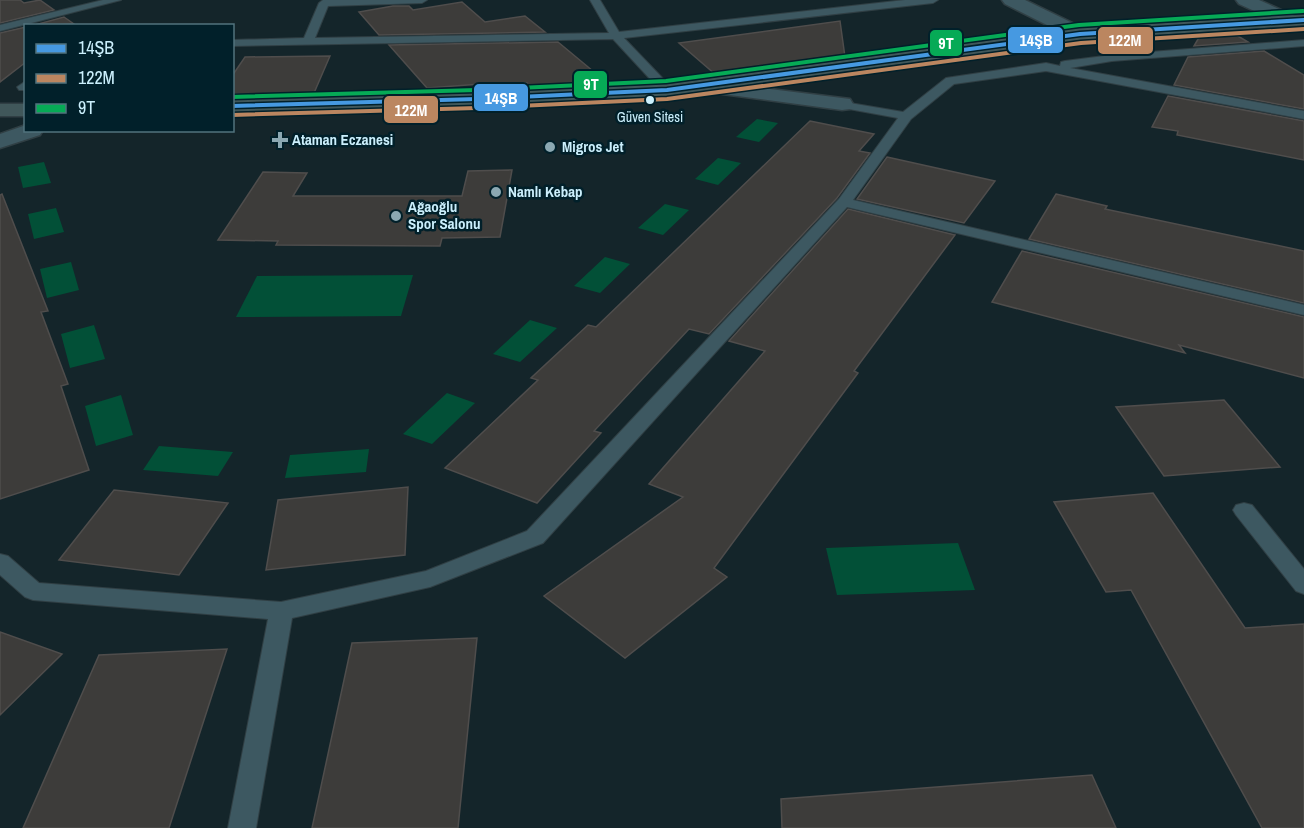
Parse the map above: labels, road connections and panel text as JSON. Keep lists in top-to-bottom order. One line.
{"places":{"other":["Güven Sitesi","Migros Jet","Namlı Kebap","Ağaoğlu Spor Salonu"],"health":["Ataman Eczanesi"]},"lines":["transit line 9T","transit line 14ŞB","transit line 122M"],"legend":["14ŞB","122M","9T"]}
